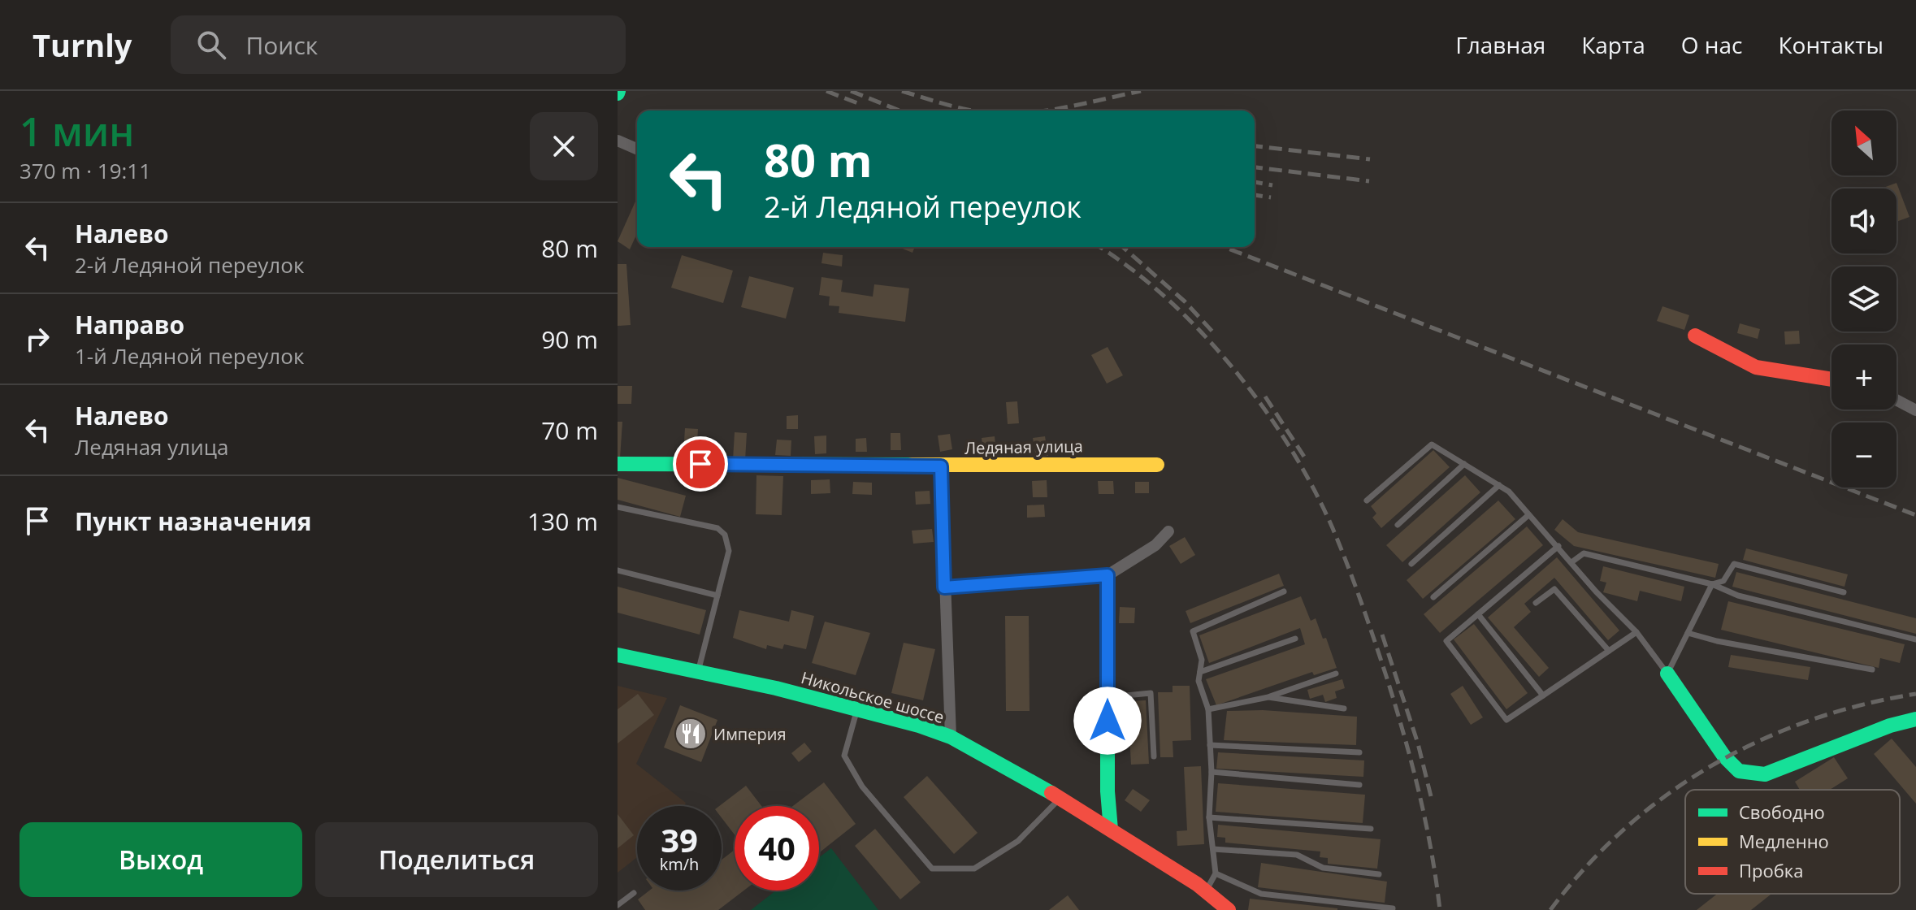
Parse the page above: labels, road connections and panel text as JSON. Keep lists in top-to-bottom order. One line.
{"streets":{"street":["Ледяная улица","Никольское шоссе"]},"places":{"restaurant":["Империя"]},"legend":["Свободно","Медленно","Пробка"],"north":"top left","page":{"header":"Turnly","search":"Поиск","nav":["Главная","Карта","О нас","Контакты"],"heading":["1 мин","370 m · 19:11"],"map_buttons":["+","−"],"turn":["80 m","2-й Ледяной переулок"],"list":[{"name":"Налево","note":"2-й Ледяной переулок","value":"80 m"},{"name":"Направо","note":"1-й Ледяной переулок","value":"90 m"},{"name":"Налево","note":"Ледяная улица","value":"70 m"},{"name":"Пункт назначения","value":"130 m"}],"speed":"39 km/h","limit":"40","buttons":["Выход","Поделиться"]}}
